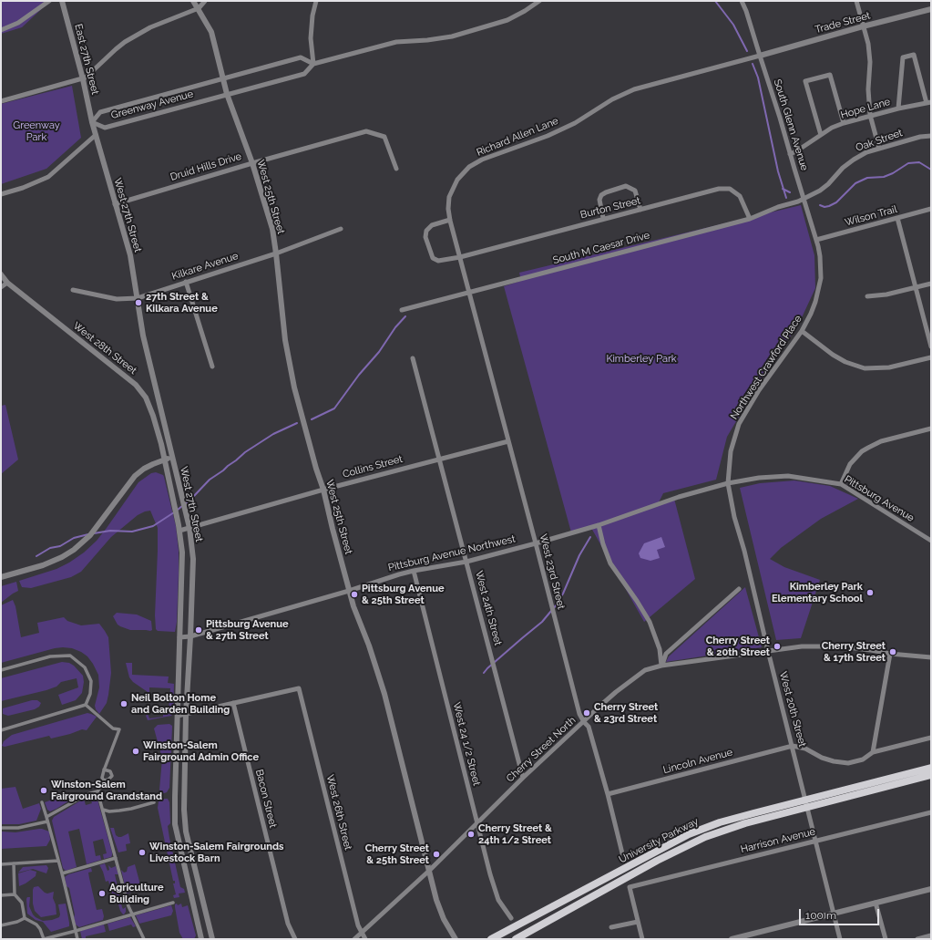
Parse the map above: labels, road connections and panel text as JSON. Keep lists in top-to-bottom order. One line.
{"streets":{"main road":["University Parkway"],"street":["Trade Street","East 27th Street","Greenway Avenue","Hope Lane","South Glenn Avenue","Richard Allen Lane","Oak Street","Druid Hills Drive","West 25th Street","Burton Street","West 27th Street","Wilson Trail","South M Caesar Drive","Kilkare Avenue","West 28th Street","Northwest Crawford Place","Collins Street","Pittsburg Avenue","Pittsburg Avenue Northwest","West 23rd Street","West 24th Street","West 20th Street","West 24 1/2 Street","Cherry Street North","Lincoln Avenue","Bacon Street","West 26th Street","Harrison Avenue"]},"crossings":[["Trade Street","South Glenn Avenue"],["Trade Street","Richard Allen Lane"],["East 27th Street","Greenway Avenue"],["East 27th Street","West 27th Street"],["Greenway Avenue","West 25th Street"],["Greenway Avenue","West 27th Street"],["Hope Lane","South Glenn Avenue"],["South Glenn Avenue","Richard Allen Lane"],["South Glenn Avenue","Oak Street"],["South Glenn Avenue","South M Caesar Drive"],["South Glenn Avenue","Northwest Crawford Place"],["Richard Allen Lane","Burton Street"],["Richard Allen Lane","South M Caesar Drive"],["Richard Allen Lane","West 23rd Street"],["Oak Street","South M Caesar Drive"],["Oak Street","Northwest Crawford Place"],["Druid Hills Drive","West 25th Street"],["Druid Hills Drive","West 27th Street"],["West 25th Street","Kilkare Avenue"],["West 25th Street","Collins Street"],["West 25th Street","Pittsburg Avenue Northwest"],["West 25th Street","Cherry Street North"],["Burton Street","South M Caesar Drive"],["West 27th Street","Kilkare Avenue"],["West 27th Street","West 28th Street"],["West 27th Street","Collins Street"],["West 27th Street","Pittsburg Avenue Northwest"],["Wilson Trail","Northwest Crawford Place"],["South M Caesar Drive","Northwest Crawford Place"],["South M Caesar Drive","West 23rd Street"],["Northwest Crawford Place","Pittsburg Avenue"],["Northwest Crawford Place","Pittsburg Avenue Northwest"],["Northwest Crawford Place","West 20th Street"],["Collins Street","West 23rd Street"],["Collins Street","West 24th Street"],["Pittsburg Avenue","Pittsburg Avenue Northwest"],["Pittsburg Avenue","West 20th Street"],["Pittsburg Avenue Northwest","West 23rd Street"],["Pittsburg Avenue Northwest","West 24th Street"],["Pittsburg Avenue Northwest","West 20th Street"],["Pittsburg Avenue Northwest","West 24 1/2 Street"],["West 23rd Street","Cherry Street North"],["West 23rd Street","Lincoln Avenue"],["West 24th Street","Cherry Street North"],["West 20th Street","Cherry Street North"],["West 20th Street","Lincoln Avenue"],["West 20th Street","Harrison Avenue"],["West 24 1/2 Street","Cherry Street North"],["Cherry Street North","West 26th Street"],["Bacon Street","West 26th Street"]],"parks":["Greenway Park","Kimberley Park"],"places":["27th Street & Kilkara Avenue","Kimberley Park Elementary School","Pittsburg Avenue & 25th Street","Pittsburg Avenue & 27th Street","Cherry Street & 20th Street","Cherry Street & 17th Street","Neil Bolton Home and Garden Building","Cherry Street & 23rd Street","Winston-Salem Fairground Admin Office","Winston-Salem Fairground Grandstand","Cherry Street & 24th 1/2 Street","Winston-Salem Fairgrounds Livestock Barn","Cherry Street & 25th Street","Agriculture Building"],"scale_bar":"100 m"}
